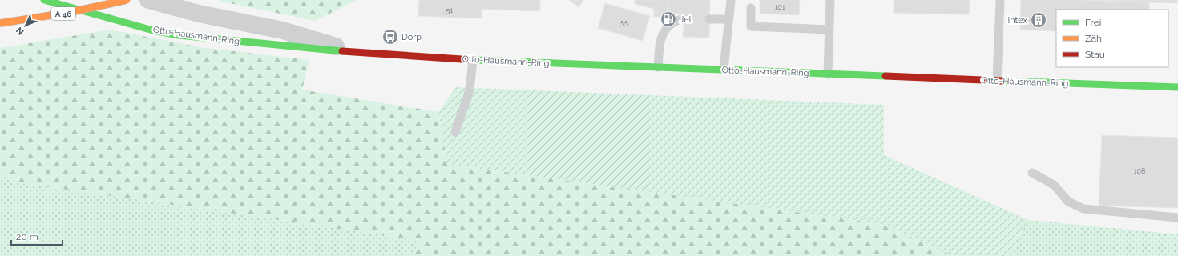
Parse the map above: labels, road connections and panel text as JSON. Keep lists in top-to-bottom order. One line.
{"streets":{"main road":["A 46","Otto-Hausmann-Ring"]},"places":{"fuel station":["Jet"],"building":["Intex"],"bus stop":["Dorp"]},"house_numbers":["101","51","55","108"],"legend":["Frei","Zäh","Stau"],"scale_bar":"20 m","north":"bottom left"}
